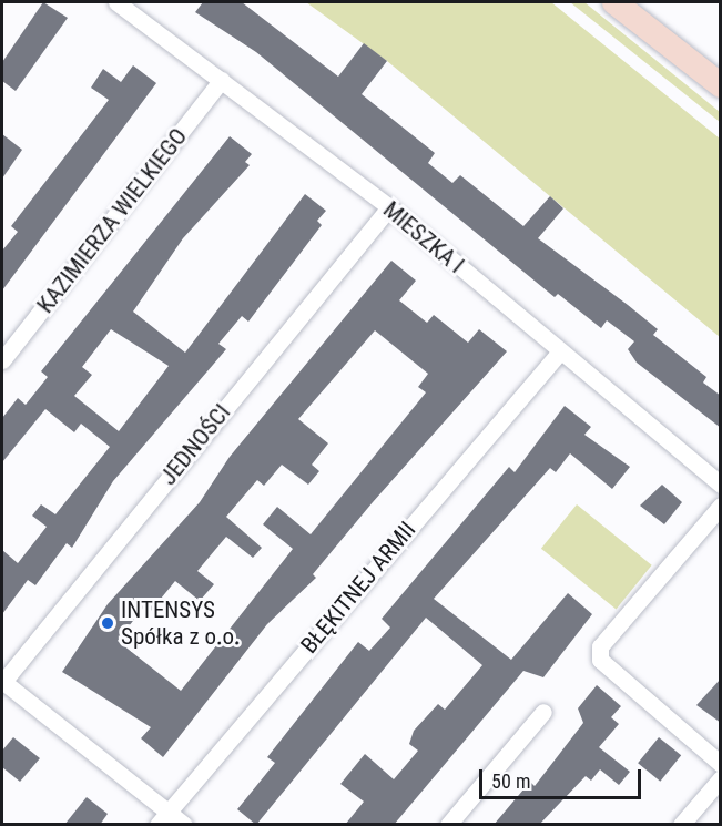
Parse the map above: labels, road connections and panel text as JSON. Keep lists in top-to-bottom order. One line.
{"streets":{"street":["KAZIMIERZA WIELKIEGO","MIESZKA I","JEDNOŚCI","BŁĘKITNEJ ARMII"]},"crossings":[["KAZIMIERZA WIELKIEGO","MIESZKA I"],["MIESZKA I","JEDNOŚCI"],["MIESZKA I","BŁĘKITNEJ ARMII"]],"places":["INTENSYS Spółka z o.o."],"scale_bar":"50 m"}
